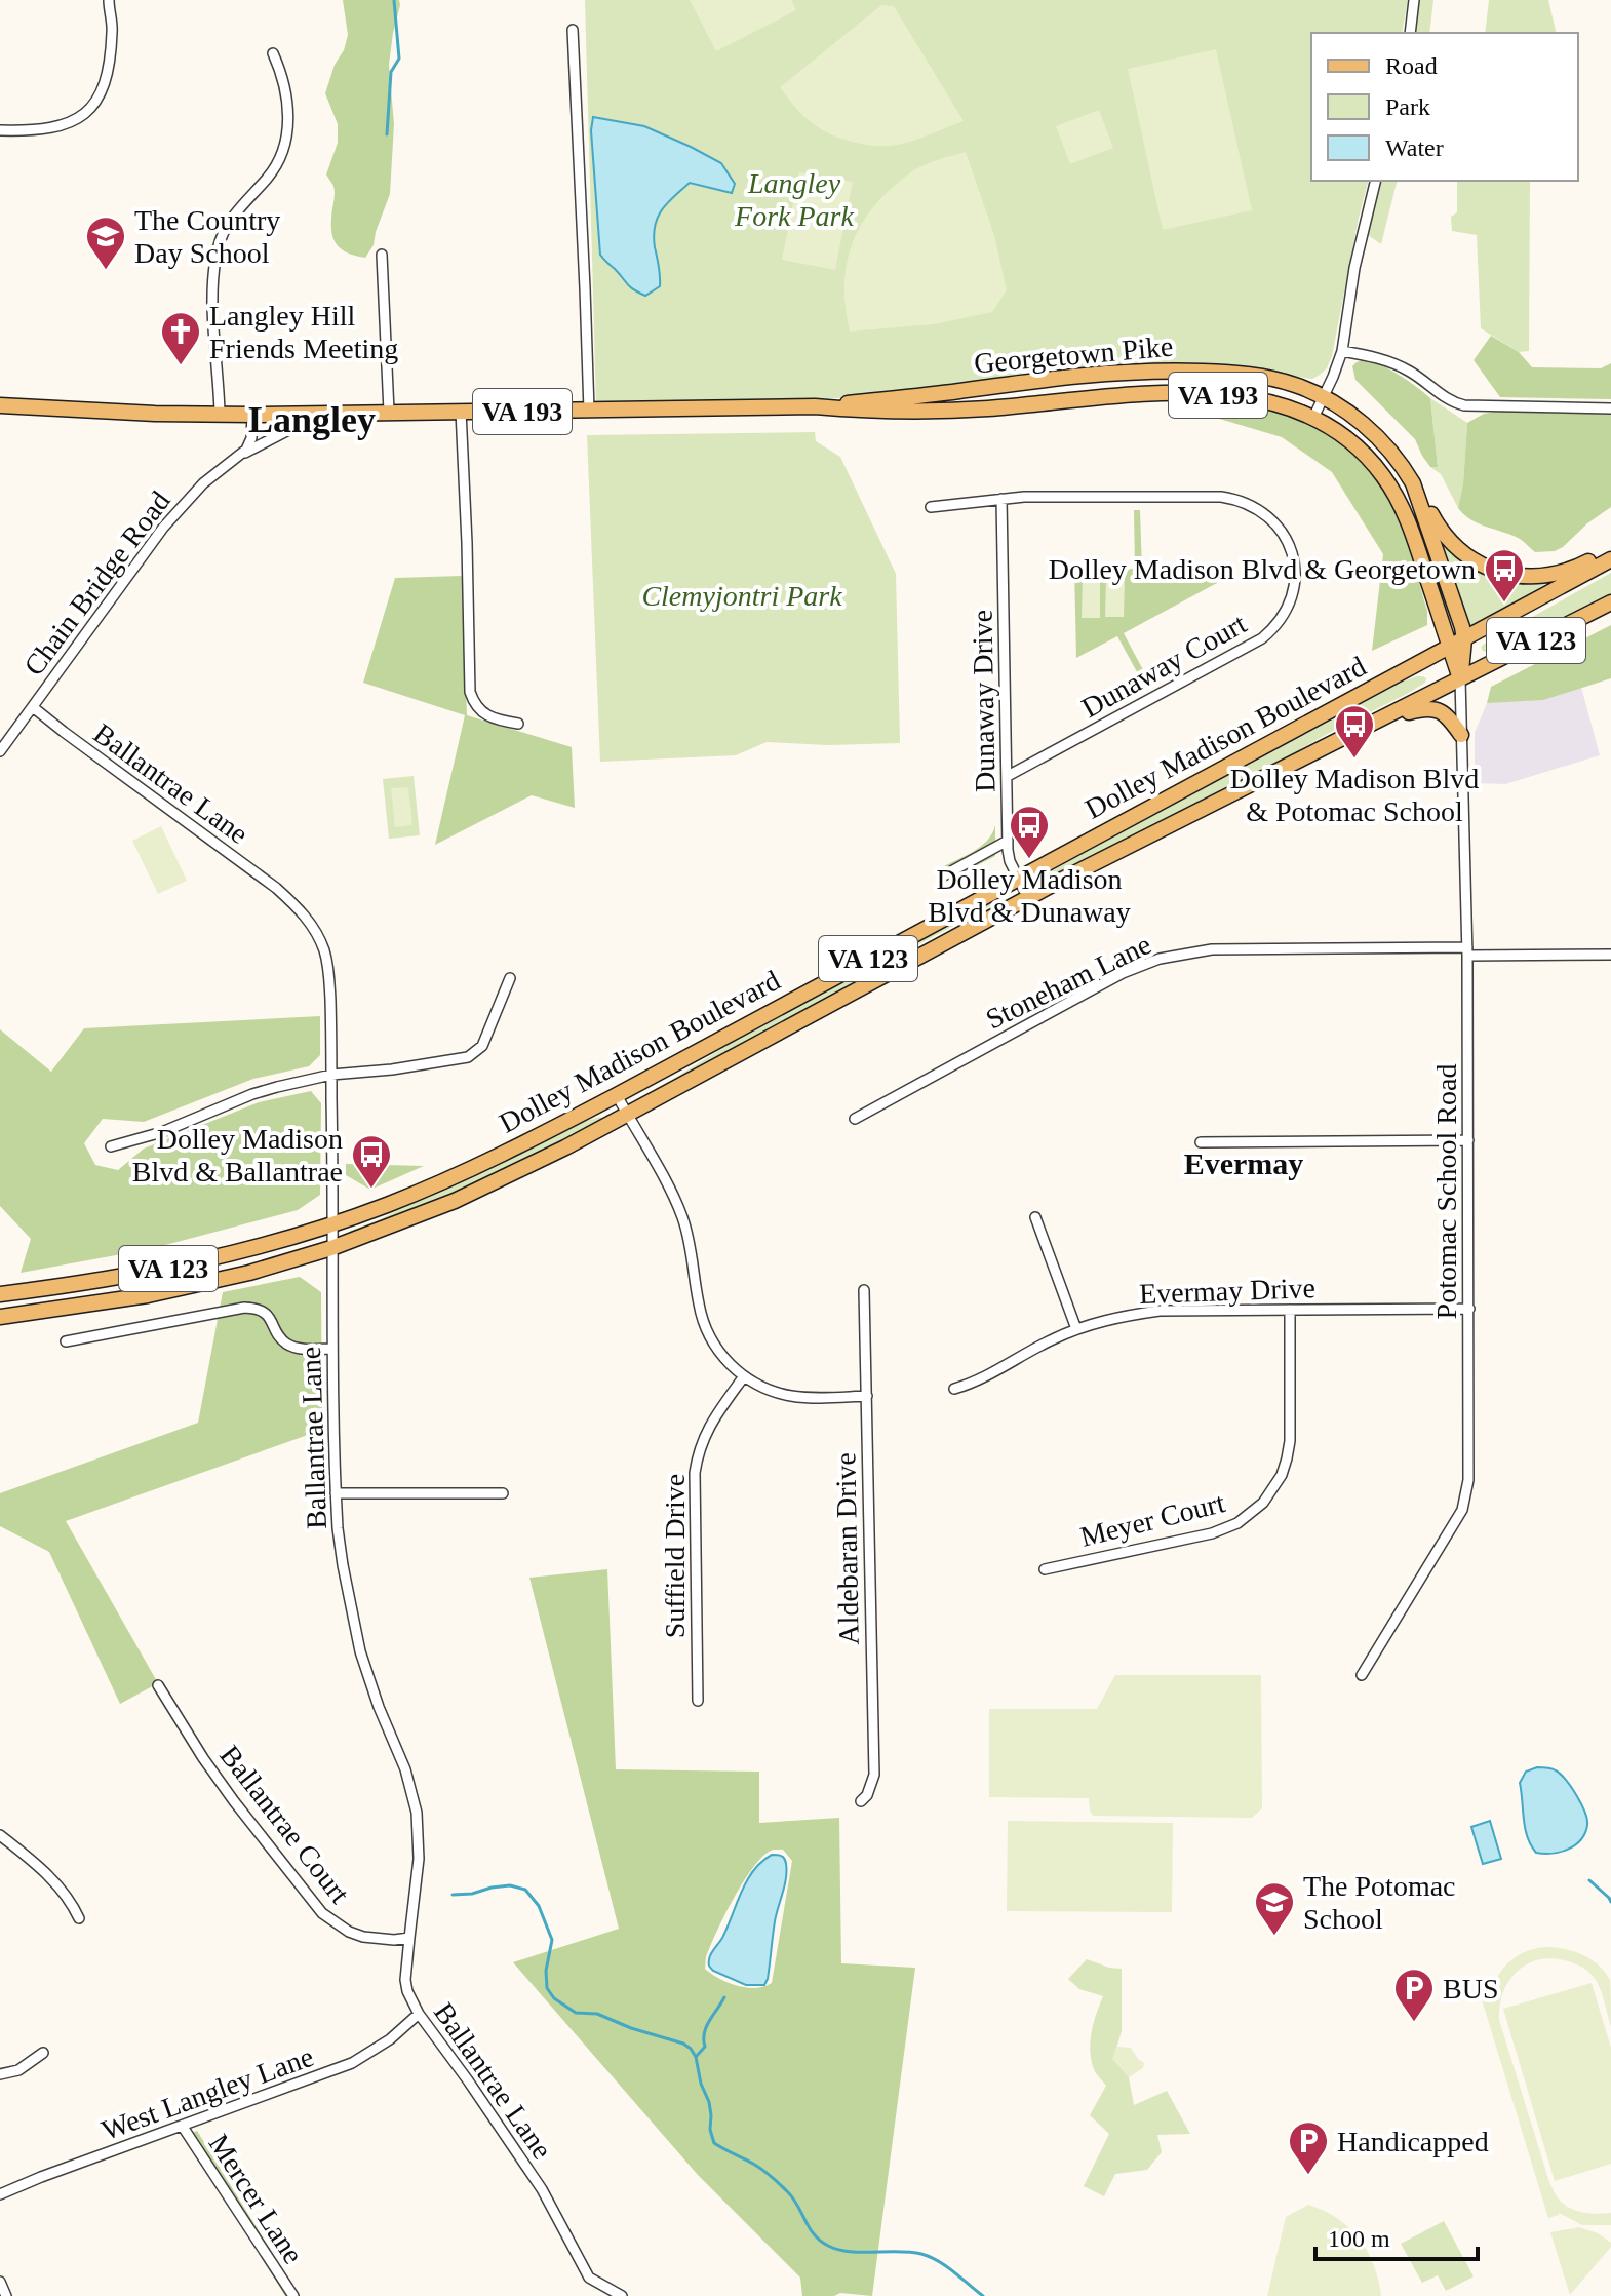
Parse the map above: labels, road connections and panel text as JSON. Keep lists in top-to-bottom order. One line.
{"streets":{"main road":["Georgetown Pike","VA 193","VA 123","Dolley Madison Boulevard"],"street":["Chain Bridge Road","Dunaway Court","Dunaway Drive","Ballantrae Lane","Stoneham Lane","Potomac School Road","Evermay Drive","Meyer Court","Aldebaran Drive","Suffield Drive","Ballantrae Court","West Langley Lane","Mercer Lane"]},"crossings":[["Georgetown Pike","Chain Bridge Road"],["Georgetown Pike","Dolley Madison Boulevard"],["Georgetown Pike","Potomac School Road"],["Chain Bridge Road","Ballantrae Lane"],["Dunaway Court","Dunaway Drive"],["Dunaway Drive","Dolley Madison Boulevard"],["Dolley Madison Boulevard","Ballantrae Lane"],["Dolley Madison Boulevard","Potomac School Road"],["Ballantrae Lane","Ballantrae Court"],["Ballantrae Lane","West Langley Lane"],["Stoneham Lane","Potomac School Road"],["Potomac School Road","Evermay Drive"],["Evermay Drive","Meyer Court"],["West Langley Lane","Mercer Lane"]],"districts":["Langley","Evermay"],"parks":["Langley Fork Park","Clemyjontri Park"],"places":{"school or university":["The Country Day School","The Potomac School"],"church":["Langley Hill Friends Meeting"],"bus stop":["Dolley Madison Blvd & Georgetown","Dolley Madison Blvd & Potomac School","Dolley Madison Blvd & Dunaway","Dolley Madison Blvd & Ballantrae"],"parking":["BUS","Handicapped"]},"legend":["Road","Park","Water"],"scale_bar":"100 m"}
